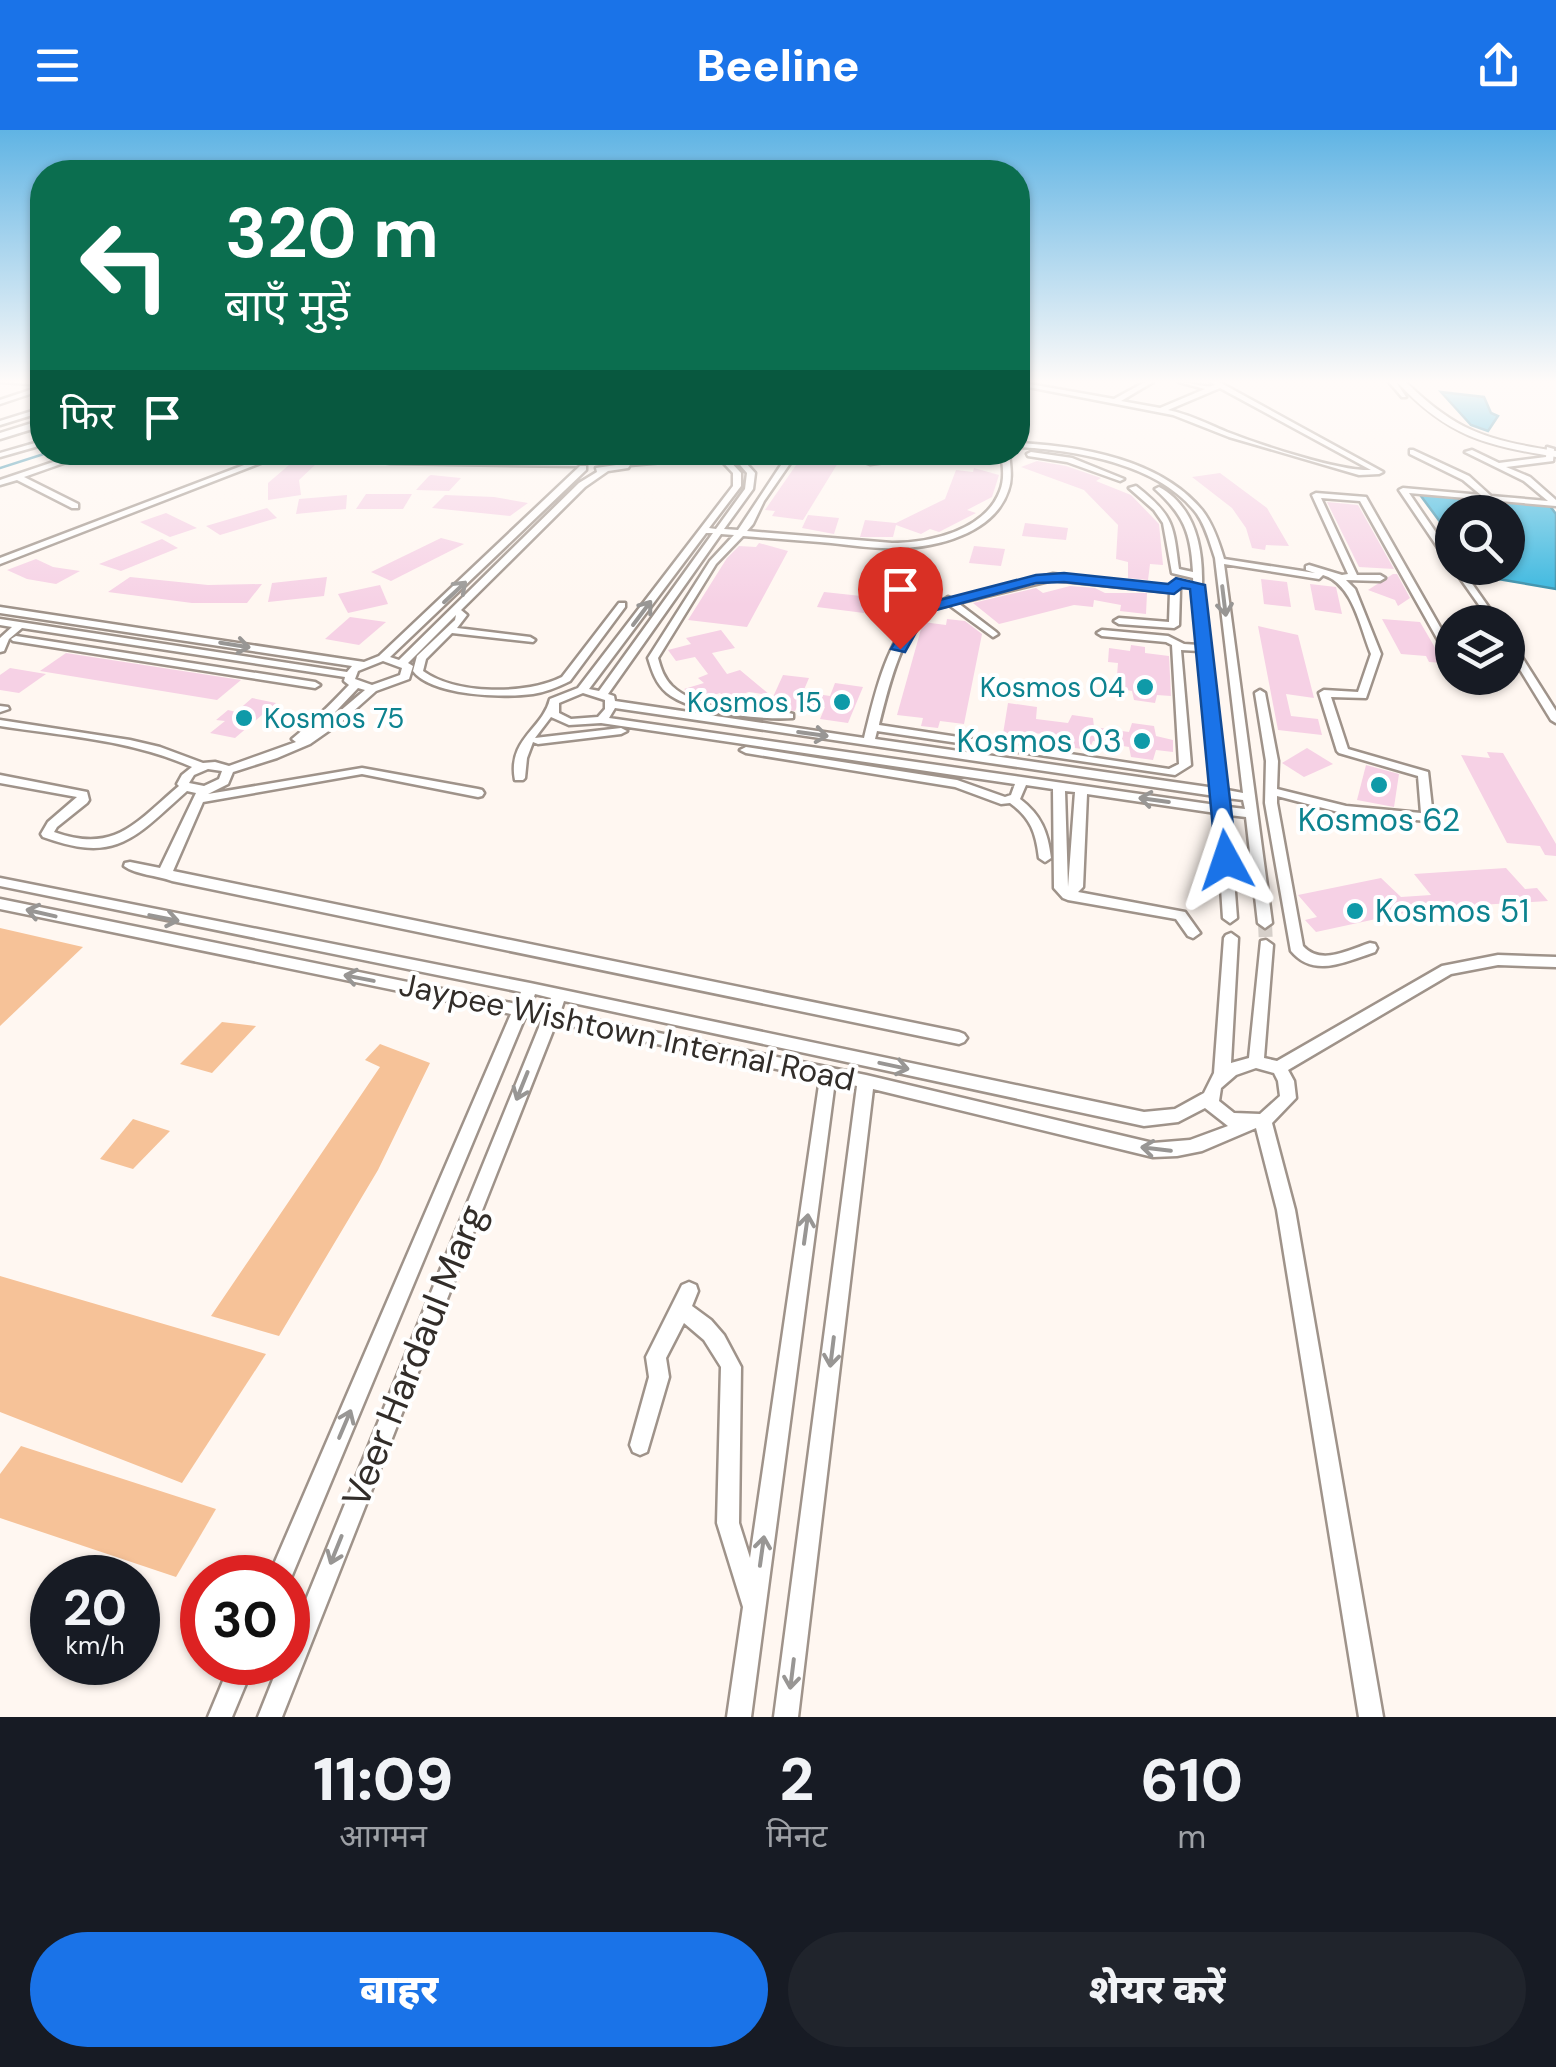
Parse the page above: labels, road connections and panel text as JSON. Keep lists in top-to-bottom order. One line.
{"streets":{"street":["Jaypee Wishtown Internal Road","Veer Hardaul Marg"]},"crossings":[["Jaypee Wishtown Internal Road","Veer Hardaul Marg"]],"places":["Kosmos 04","Kosmos 15","Kosmos 75","Kosmos 03","Kosmos 62","Kosmos 51"],"page":{"header":"Beeline","turn":["320 m","बाएँ मुड़ें"],"then":"फिर","speed":"20 km/h","limit":"30","eta":["11:09","आगमन","2","मिनट","610","m"],"buttons":["बाहर","शेयर करें"]}}
